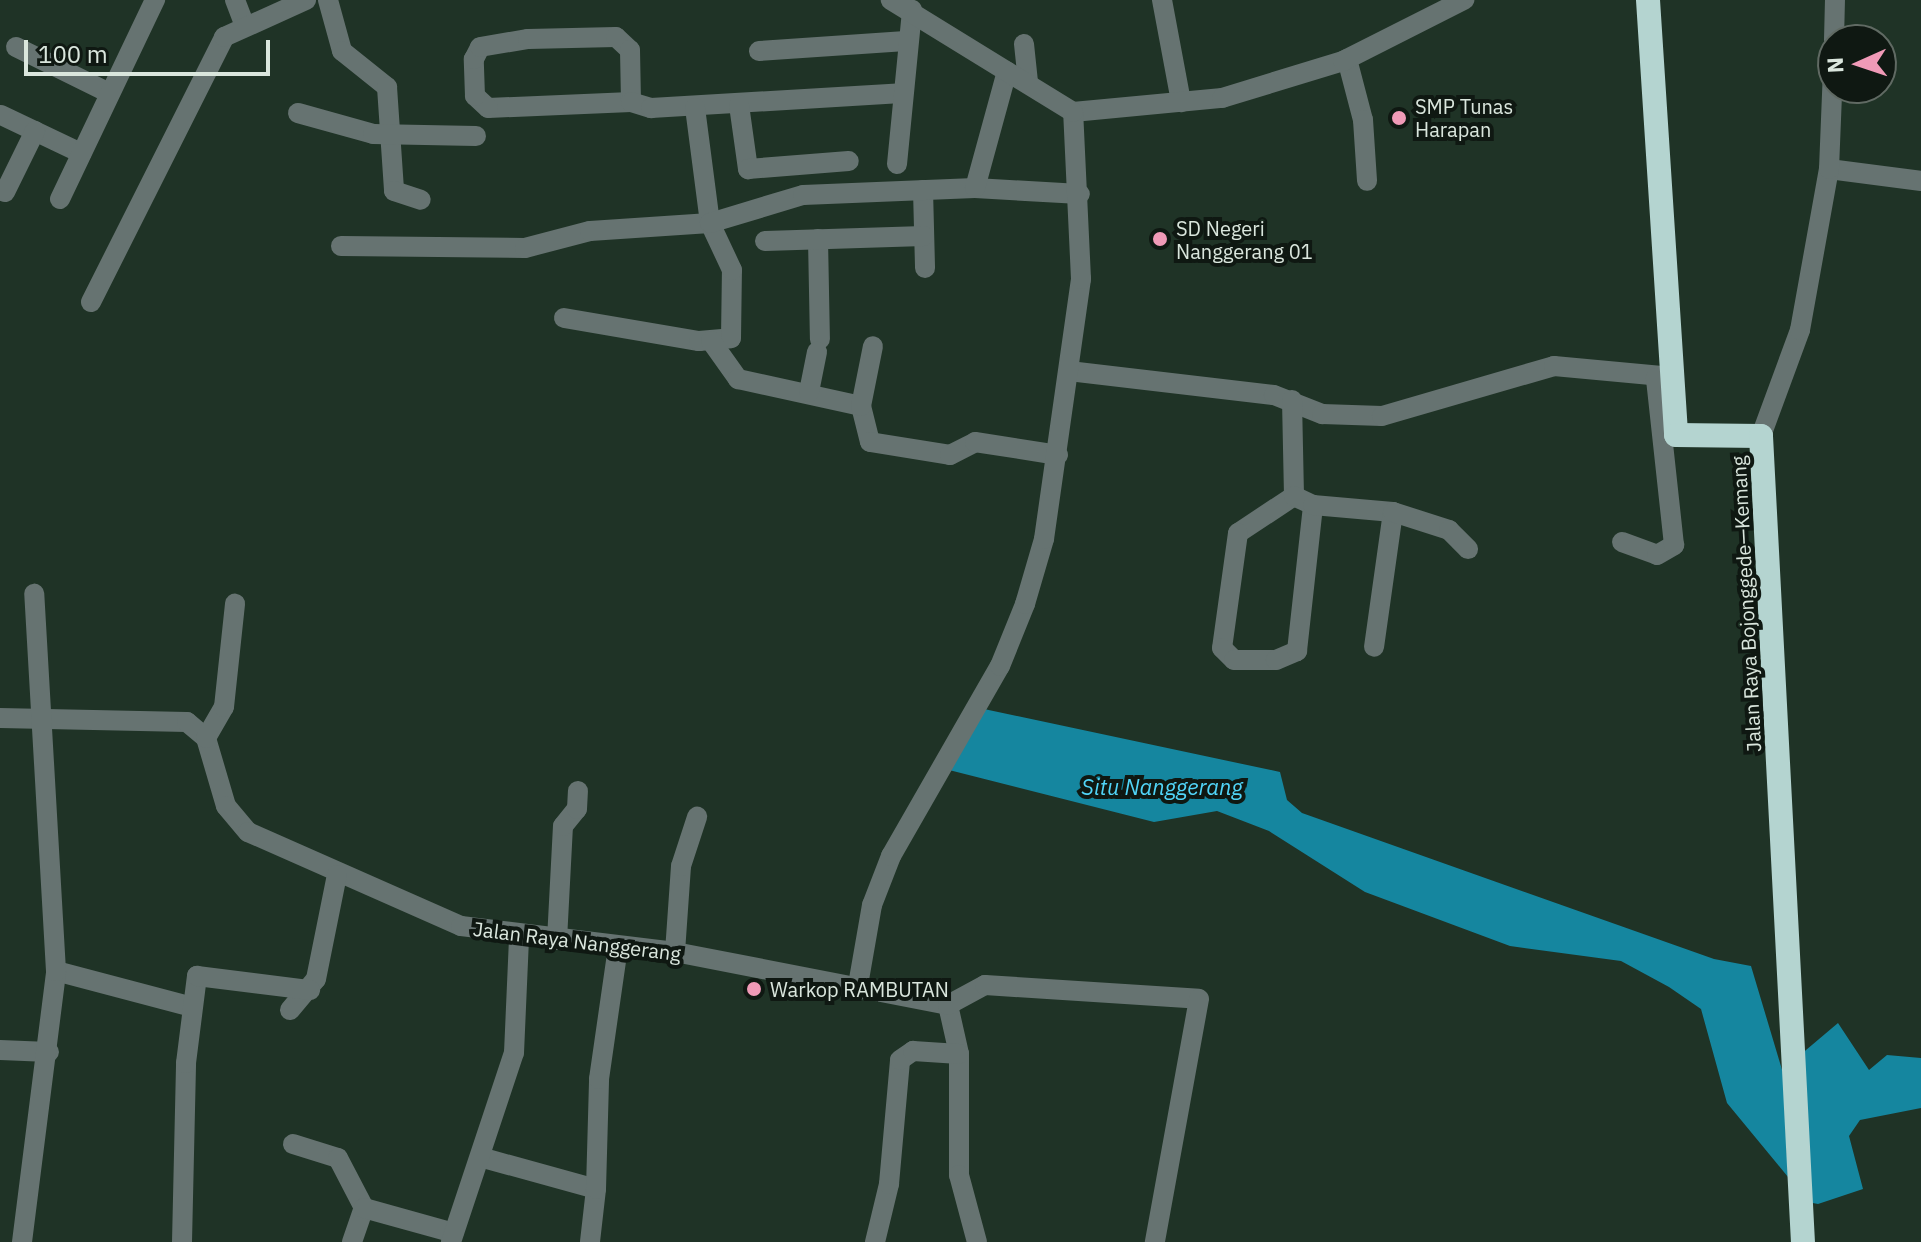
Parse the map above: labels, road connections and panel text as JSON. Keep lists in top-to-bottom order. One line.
{"streets":{"highway":["Jalan Raya Bojonggede—Kemang"],"street":["Jalan Raya Nanggerang"]},"water":["Situ Nanggerang"],"places":["SMP Tunas Harapan","SD Negeri Nanggerang 01","Warkop RAMBUTAN"],"scale_bar":"100 m","north":"left"}
